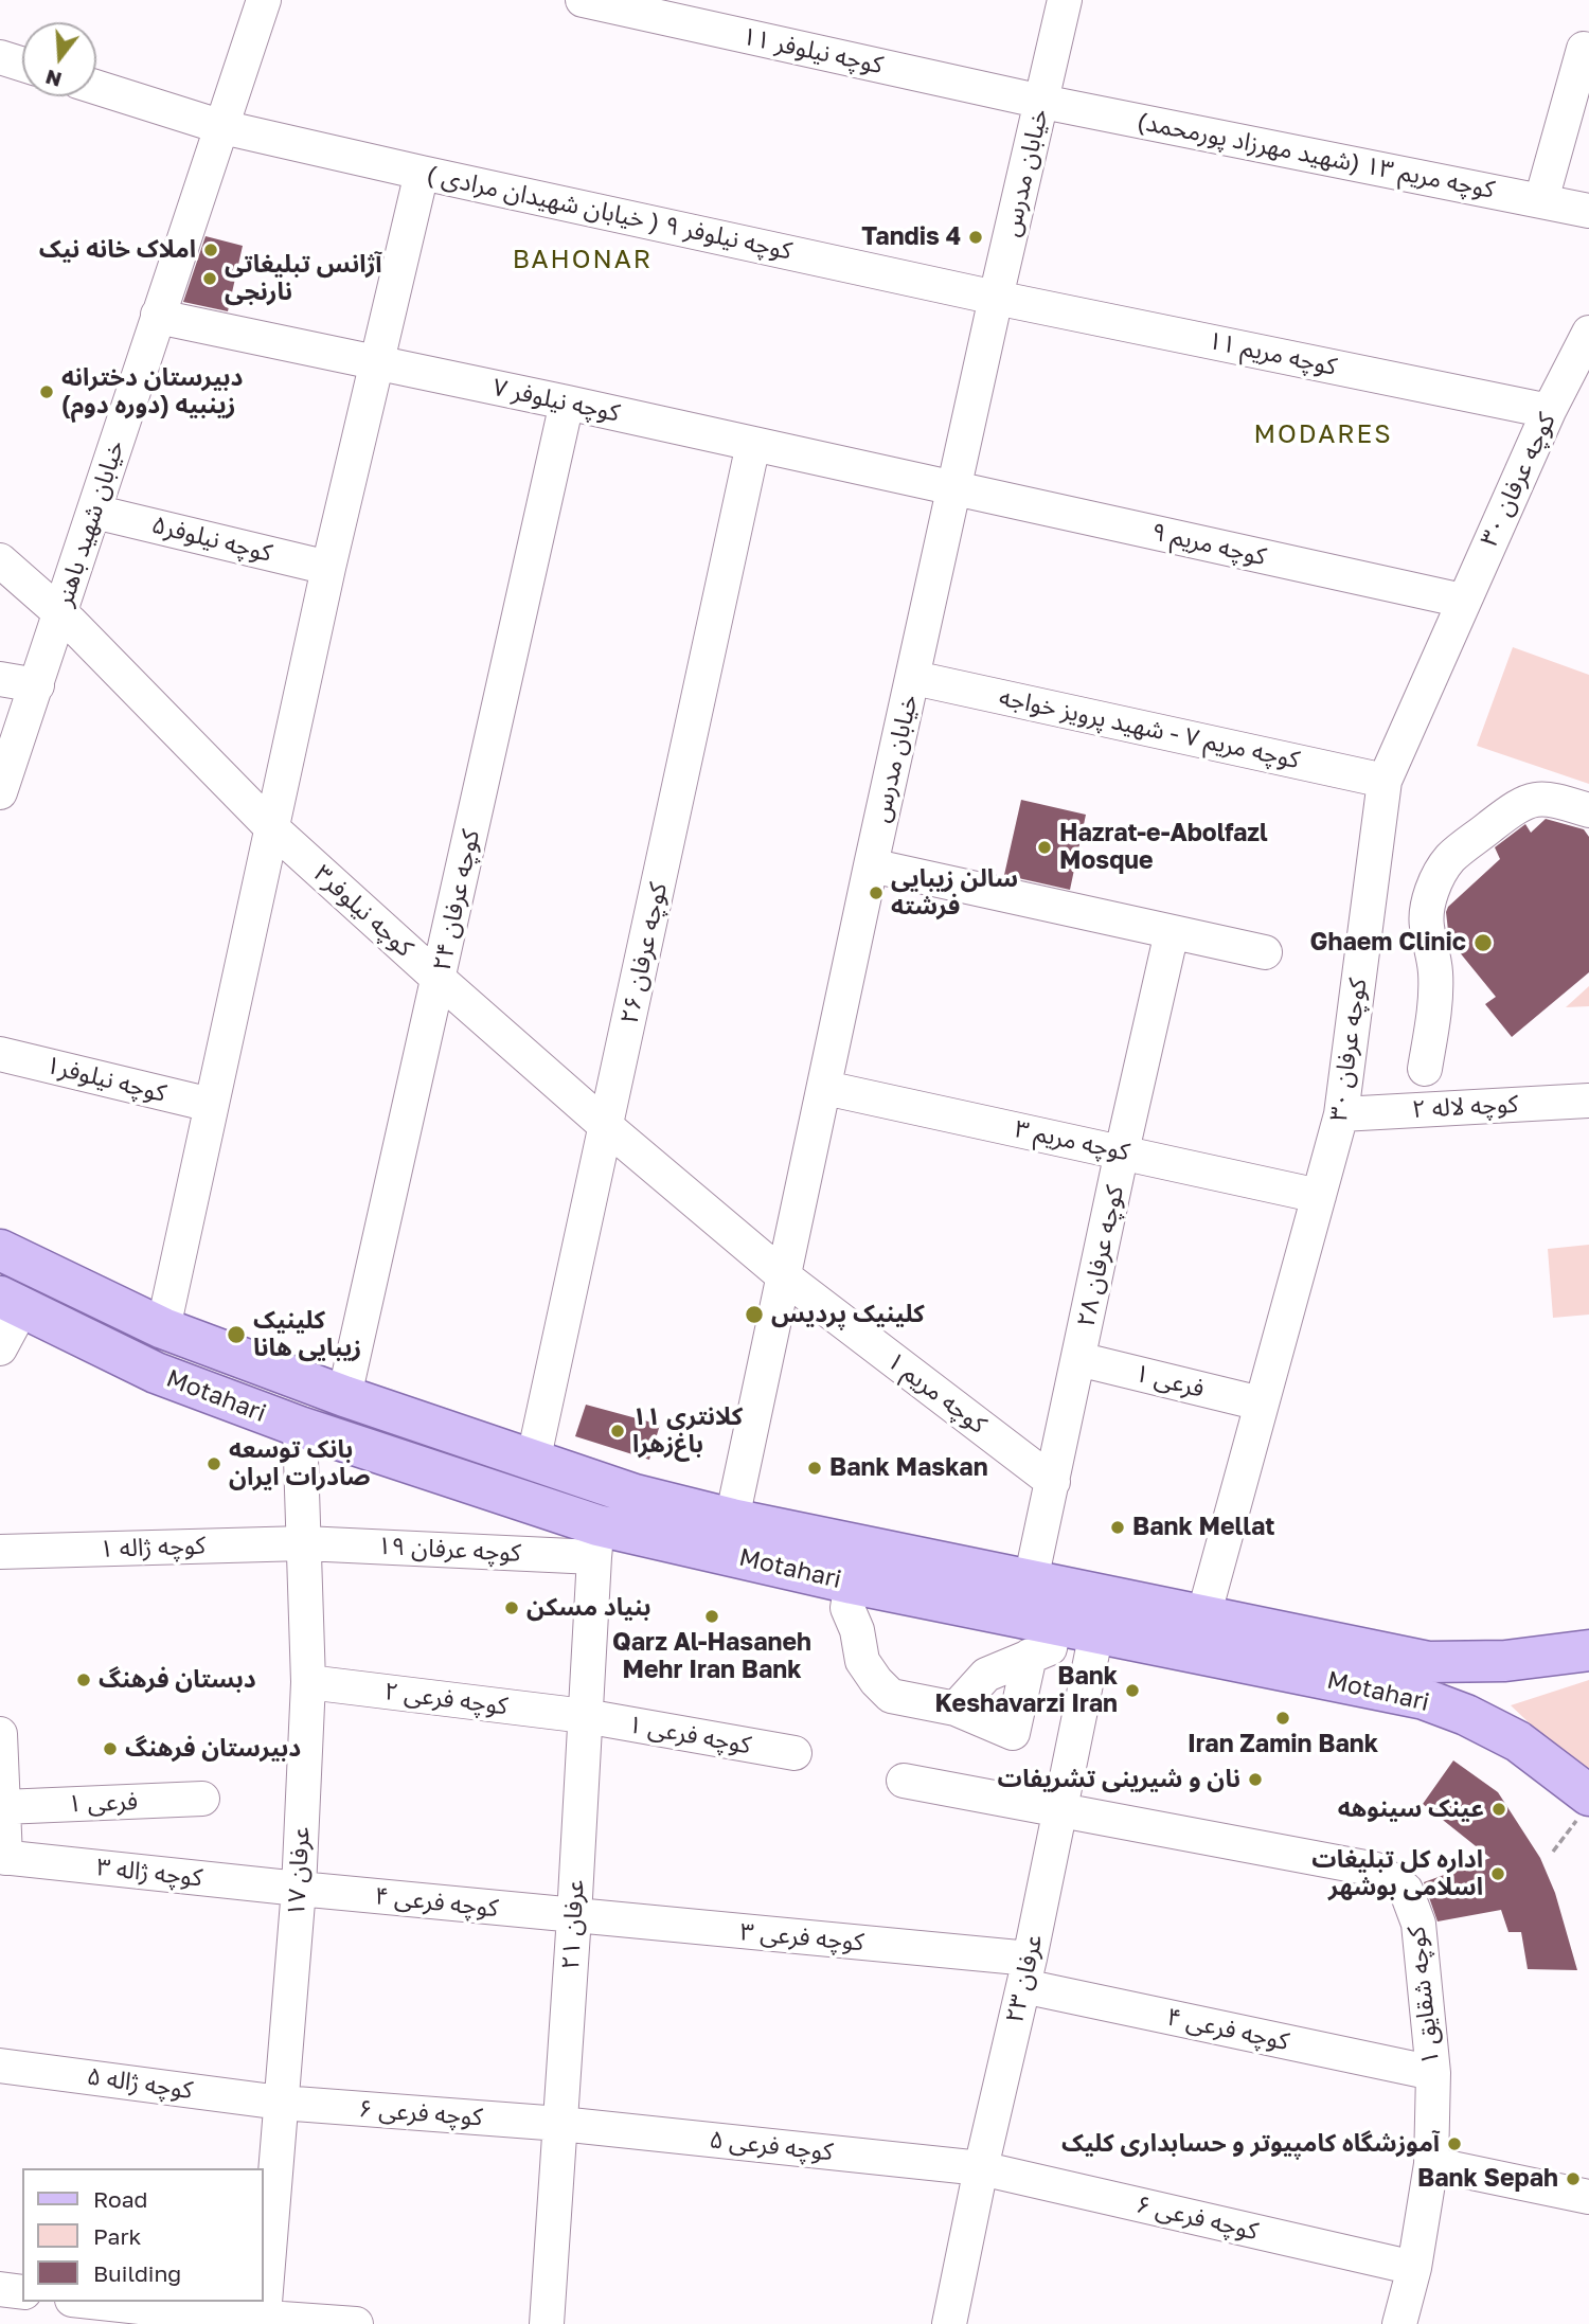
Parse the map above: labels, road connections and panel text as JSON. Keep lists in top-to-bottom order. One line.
{"streets":{"main road":["Motahari"],"street":["کوچه نیلوفر ۱۱","کوچه مریم ۱۳ (شهید مهرزاد پورمحمد)","خیابان مدرس","کوچه نیلوفر ۹ ( خیابان شهیدان مرادی )","کوچه مریم ۱۱","کوچه نیلوفر ۷","کوچه عرفان ۳۰","خیابان شهید باهنر","کوچه نیلوفر۵","کوچه مریم ۹","کوچه مریم ۷ - شهید پرویز خواجه","کوچه عرفان ۲۴","کوچه نیلوفر۳","کوچه عرفان ۲۶","کوچه نیلوفر۱","کوچه لاله ۲","کوچه مریم ۳","کوچه عرفان ۲۸","فرعی ۱","کوچه مریم ۱","کوچه ژاله ۱","کوچه عرفان ۱۹","کوچه فرعی ۲","کوچه فرعی ۱","عرفان ۱۷","کوچه ژاله ۳","کوچه فرعی ۴","عرفان ۲۱","کوچه فرعی ۳","عرفان ۲۳","کوچه شقایق ۱","کوچه ژاله ۵","کوچه فرعی ۶","کوچه فرعی ۵"]},"crossings":[["کوچه نیلوفر ۱۱","کوچه مریم ۱۳ (شهید مهرزاد پورمحمد)"],["کوچه نیلوفر ۱۱","خیابان مدرس"],["کوچه مریم ۱۳ (شهید مهرزاد پورمحمد)","خیابان مدرس"],["خیابان مدرس","کوچه نیلوفر ۹ ( خیابان شهیدان مرادی )"],["خیابان مدرس","کوچه مریم ۱۱"],["خیابان مدرس","کوچه نیلوفر ۷"],["خیابان مدرس","کوچه مریم ۹"],["خیابان مدرس","کوچه مریم ۷ - شهید پرویز خواجه"],["خیابان مدرس","کوچه نیلوفر۳"],["خیابان مدرس","کوچه مریم ۳"],["خیابان مدرس","کوچه مریم ۱"],["خیابان مدرس","Motahari"],["کوچه نیلوفر ۹ ( خیابان شهیدان مرادی )","کوچه مریم ۱۱"],["کوچه نیلوفر ۹ ( خیابان شهیدان مرادی )","خیابان شهید باهنر"],["کوچه مریم ۱۱","کوچه عرفان ۳۰"],["کوچه نیلوفر ۷","خیابان شهید باهنر"],["کوچه نیلوفر ۷","کوچه مریم ۹"],["کوچه نیلوفر ۷","کوچه عرفان ۲۴"],["کوچه نیلوفر ۷","کوچه عرفان ۲۶"],["کوچه عرفان ۳۰","کوچه مریم ۹"],["کوچه عرفان ۳۰","کوچه مریم ۷ - شهید پرویز خواجه"],["کوچه عرفان ۳۰","کوچه لاله ۲"],["کوچه عرفان ۳۰","کوچه مریم ۳"],["کوچه عرفان ۳۰","فرعی ۱"],["کوچه عرفان ۳۰","Motahari"],["خیابان شهید باهنر","کوچه نیلوفر۵"],["خیابان شهید باهنر","کوچه نیلوفر۳"],["کوچه عرفان ۲۴","کوچه نیلوفر۳"],["کوچه عرفان ۲۴","Motahari"],["کوچه نیلوفر۳","کوچه عرفان ۲۶"],["کوچه نیلوفر۳","کوچه مریم ۱"],["کوچه عرفان ۲۶","Motahari"],["کوچه مریم ۳","کوچه عرفان ۲۸"],["کوچه عرفان ۲۸","فرعی ۱"],["کوچه عرفان ۲۸","کوچه مریم ۱"],["کوچه عرفان ۲۸","Motahari"],["Motahari","کوچه عرفان ۱۹"],["Motahari","عرفان ۱۷"],["Motahari","عرفان ۲۱"],["Motahari","عرفان ۲۳"],["کوچه ژاله ۱","کوچه عرفان ۱۹"],["کوچه ژاله ۱","عرفان ۱۷"],["کوچه عرفان ۱۹","عرفان ۱۷"],["کوچه عرفان ۱۹","عرفان ۲۱"],["کوچه فرعی ۲","کوچه فرعی ۱"],["کوچه فرعی ۲","عرفان ۱۷"],["کوچه فرعی ۲","عرفان ۲۱"],["کوچه فرعی ۱","عرفان ۲۱"],["عرفان ۱۷","کوچه ژاله ۳"],["عرفان ۱۷","کوچه فرعی ۴"],["عرفان ۱۷","کوچه ژاله ۵"],["عرفان ۱۷","کوچه فرعی ۶"],["کوچه ژاله ۳","کوچه فرعی ۴"],["کوچه فرعی ۴","عرفان ۲۱"],["کوچه فرعی ۴","کوچه فرعی ۳"],["کوچه فرعی ۴","عرفان ۲۳"],["کوچه فرعی ۴","کوچه شقایق ۱"],["عرفان ۲۱","کوچه فرعی ۳"],["عرفان ۲۱","کوچه فرعی ۶"],["عرفان ۲۱","کوچه فرعی ۵"],["کوچه فرعی ۳","عرفان ۲۳"],["عرفان ۲۳","کوچه شقایق ۱"],["عرفان ۲۳","کوچه فرعی ۶"],["عرفان ۲۳","کوچه فرعی ۵"],["کوچه شقایق ۱","کوچه فرعی ۶"],["کوچه ژاله ۵","کوچه فرعی ۶"],["کوچه فرعی ۶","کوچه فرعی ۵"]],"districts":["BAHONAR","MODARES"],"places":["Tandis 4","املاک خانه نیک","آژانس تبلیغاتی نارنجی","دبیرستان دخترانه زینبیه (دوره دوم)","Hazrat-e-Abolfazl Mosque","سالن زیبایی فرشته","Ghaem Clinic","کلینیک پردیس","کلینیک زیبایی هانا","کلانتری ۱۱ باغ‌زهرا","بانک توسعه صادرات ایران","Bank Maskan","Bank Mellat","بنیاد مسکن","Qarz Al-Hasaneh Mehr Iran Bank","دبستان فرهنگ","Bank Keshavarzi Iran","Iran Zamin Bank","دبیرستان فرهنگ","نان و شیرینی تشریفات","عینک سینوهه","اداره کل تبلیغات اسلامی بوشهر","آموزشگاه کامپیوتر و حسابداری کلیک","Bank Sepah"],"legend":["Road","Park","Building"],"north":"bottom"}
